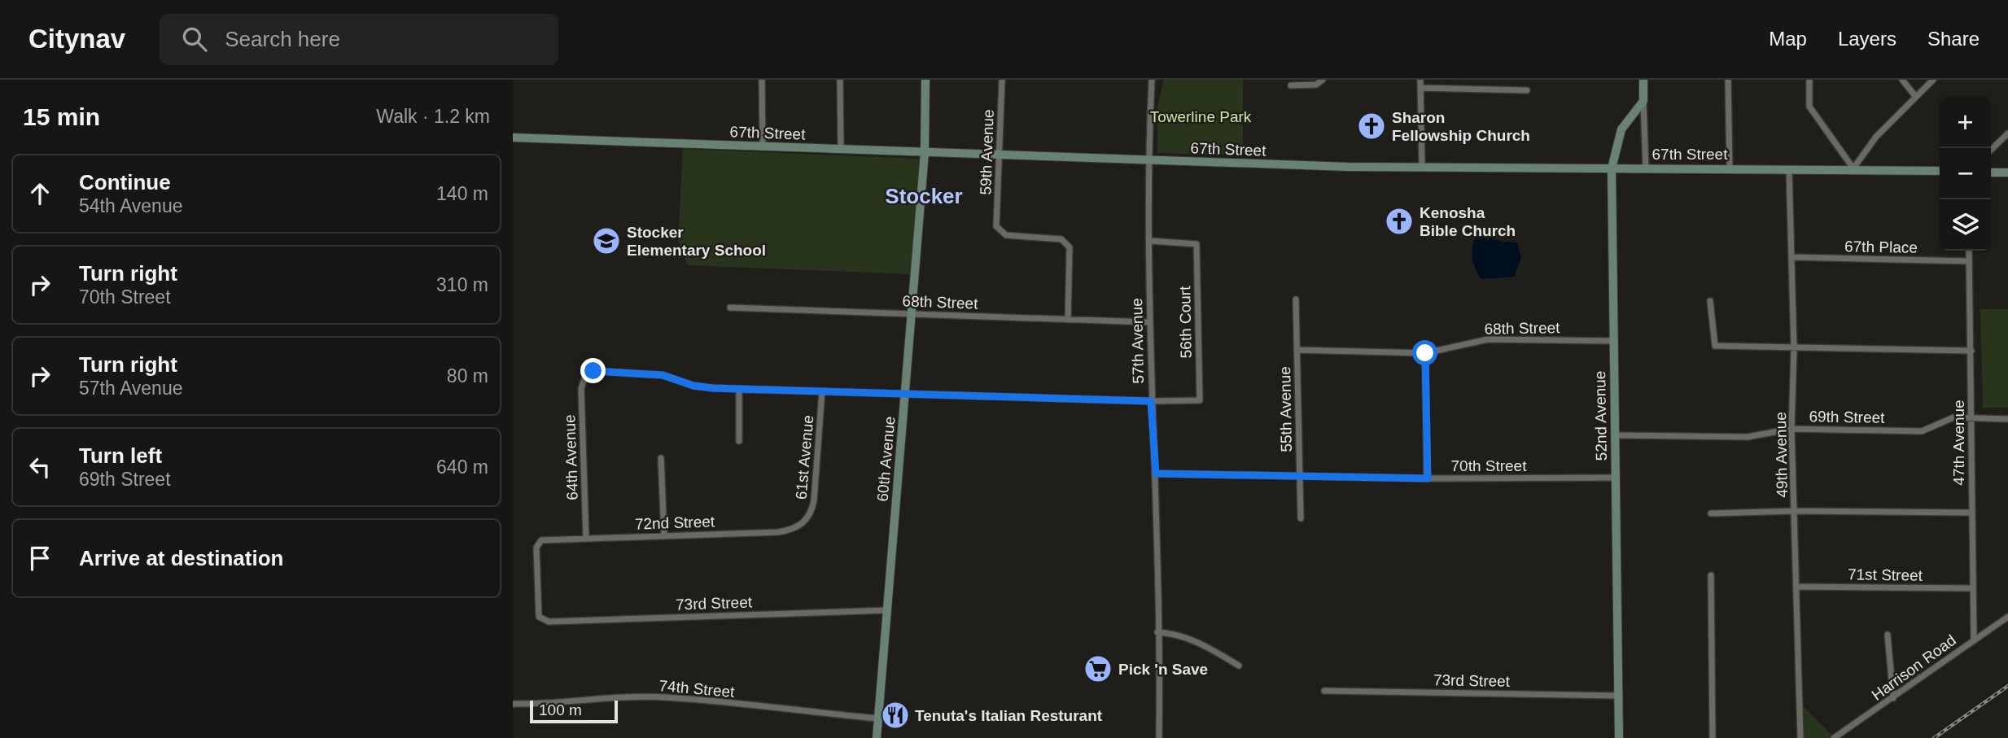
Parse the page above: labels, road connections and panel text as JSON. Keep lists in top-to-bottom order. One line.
{"streets":{"street":["67th Street","59th Avenue","67th Place","68th Street","56th Court","57th Avenue","55th Avenue","52nd Avenue","69th Street","47th Avenue","49th Avenue","64th Avenue","61st Avenue","60th Avenue","70th Street","72nd Street","71st Street","73rd Street","Harrison Road","74th Street"]},"crossings":[["67th Street","59th Avenue"],["67th Street","57th Avenue"],["67th Street","52nd Avenue"],["67th Street","49th Avenue"],["67th Street","60th Avenue"],["59th Avenue","68th Street"],["67th Place","47th Avenue"],["67th Place","49th Avenue"],["68th Street","57th Avenue"],["68th Street","55th Avenue"],["68th Street","52nd Avenue"],["68th Street","60th Avenue"],["56th Court","57th Avenue"],["57th Avenue","70th Street"],["55th Avenue","70th Street"],["52nd Avenue","69th Street"],["52nd Avenue","70th Street"],["52nd Avenue","73rd Street"],["69th Street","47th Avenue"],["69th Street","49th Avenue"],["47th Avenue","71st Street"],["47th Avenue","Harrison Road"],["49th Avenue","71st Street"],["64th Avenue","72nd Street"],["61st Avenue","72nd Street"],["60th Avenue","73rd Street"],["60th Avenue","74th Street"],["72nd Street","73rd Street"]],"districts":["Stocker"],"parks":["Towerline Park"],"places":{"church":["Sharon Fellowship Church","Kenosha Bible Church"],"school or university":["Stocker Elementary School"],"supermarket":["Pick 'n Save"],"restaurant":["Tenuta's Italian Resturant"]},"scale_bar":"100 m","page":{"header":"Citynav","search":"Search here","nav":["Map","Layers","Share"],"heading":["15 min","Walk · 1.2 km"],"map_buttons":["+","−"],"list":[["Continue","54th Avenue","140 m"],["Turn right","70th Street","310 m"],["Turn right","57th Avenue","80 m"],["Turn left","69th Street","640 m"],"Arrive at destination"],"scale":"100 m"}}
